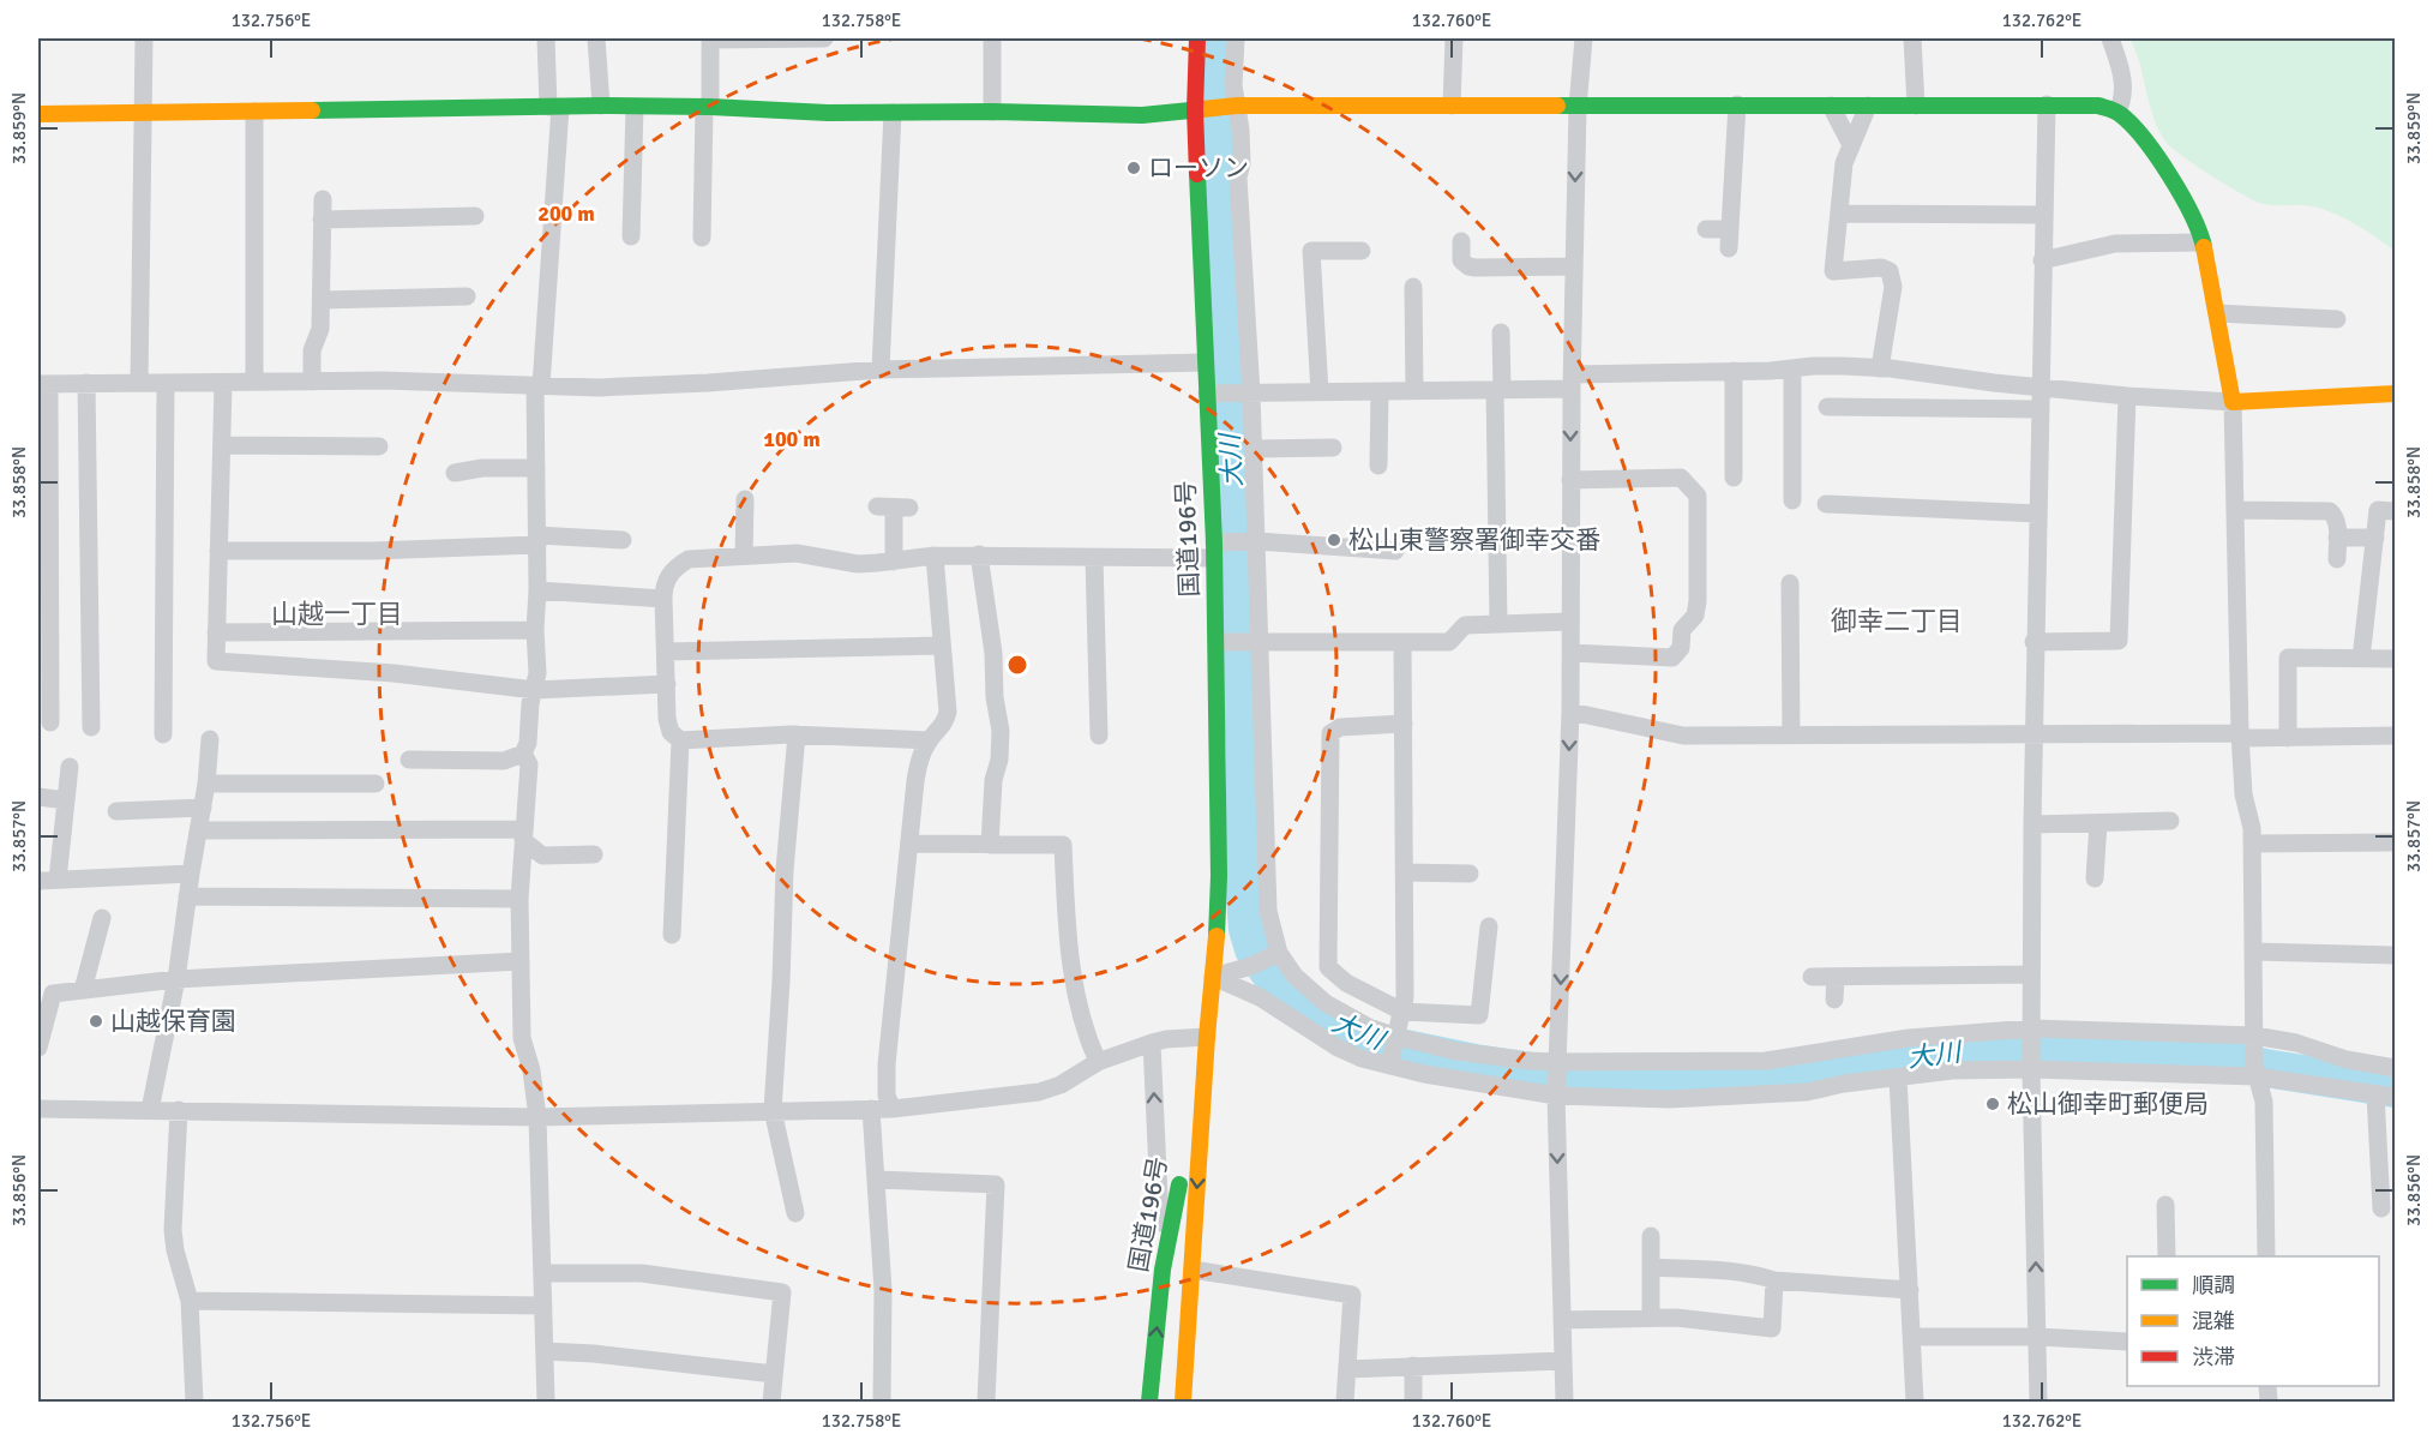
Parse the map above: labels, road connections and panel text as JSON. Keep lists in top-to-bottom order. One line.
{"streets":{"main road":["国道196号"]},"districts":["山越一丁目","御幸二丁目"],"water":["大川"],"places":["ローソン","松山東警察署御幸交番","山越保育園","松山御幸町郵便局"],"legend":["順調","混雑","渋滞"],"coordinates":["132.756°E","132.758°E","132.760°E","132.762°E","33.859°N","33.858°N","33.857°N","33.856°N"],"rings":["200 m","100 m"]}
